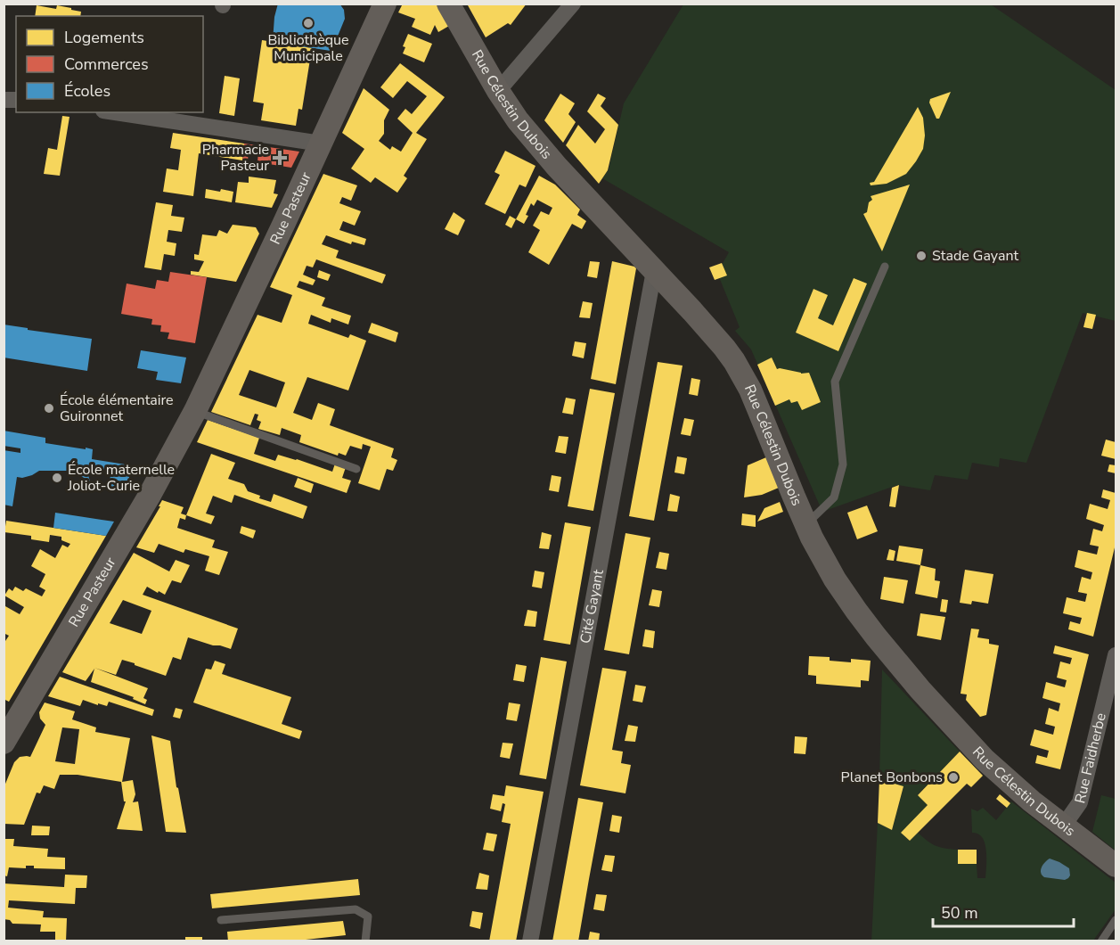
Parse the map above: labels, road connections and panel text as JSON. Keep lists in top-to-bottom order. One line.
{"streets":{"street":["Rue Célestin Dubois","Rue Pasteur","Cité Gayant","Rue Faidherbe"]},"crossings":[["Rue Célestin Dubois","Cité Gayant"],["Rue Célestin Dubois","Rue Faidherbe"]],"places":{"other":["Bibliothèque Municipale","Stade Gayant","École élémentaire Guironnet","École maternelle Joliot-Curie","Planet Bonbons"],"health":["Pharmacie Pasteur"]},"legend":["Logements","Commerces","Écoles"],"scale_bar":"50 m"}
